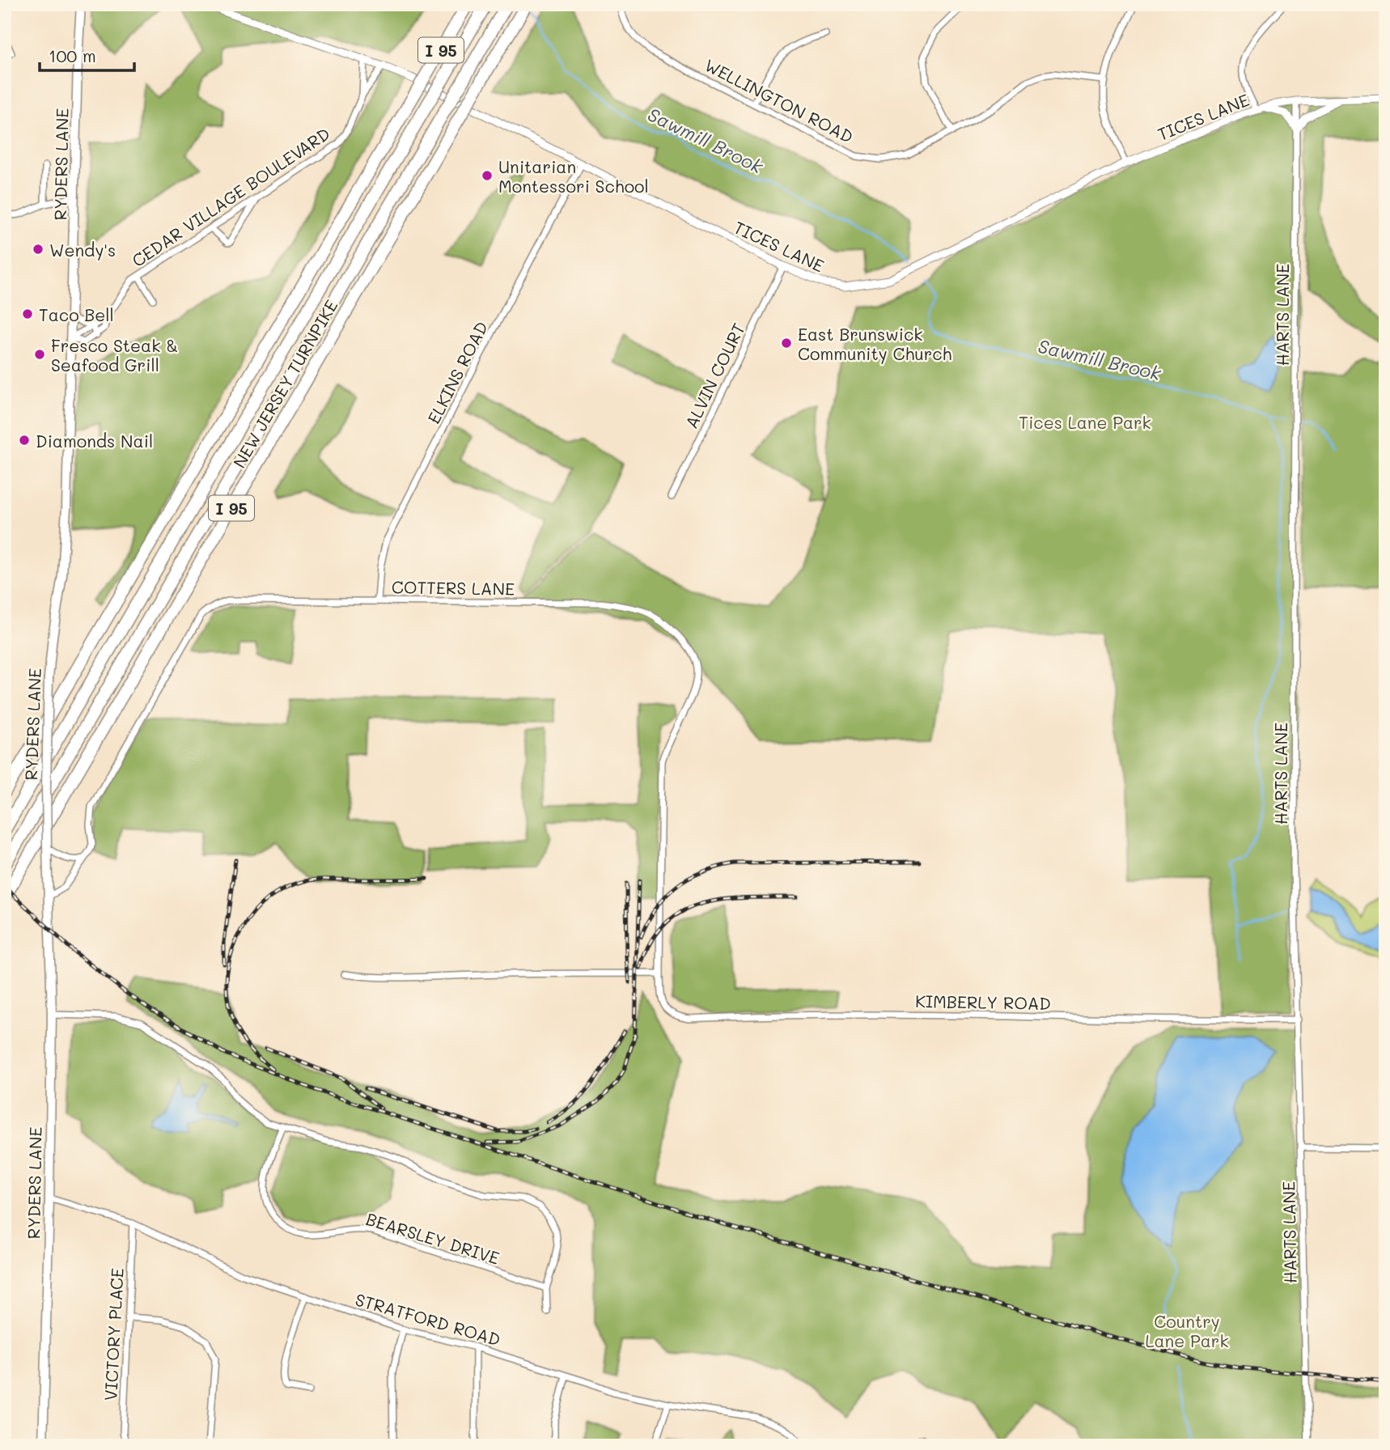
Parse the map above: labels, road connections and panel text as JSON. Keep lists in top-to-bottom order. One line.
{"streets":{"highway":["I 95","NEW JERSEY TURNPIKE"],"main road":["RYDERS LANE"],"street":["WELLINGTON ROAD","TICES LANE","CEDAR VILLAGE BOULEVARD","HARTS LANE","ELKINS ROAD","ALVIN COURT","COTTERS LANE","KIMBERLY ROAD","BEARSLEY DRIVE","STRATFORD ROAD","VICTORY PLACE"]},"crossings":[["TICES LANE","CEDAR VILLAGE BOULEVARD"],["TICES LANE","HARTS LANE"],["TICES LANE","ELKINS ROAD"],["TICES LANE","ALVIN COURT"],["RYDERS LANE","CEDAR VILLAGE BOULEVARD"],["RYDERS LANE","COTTERS LANE"],["RYDERS LANE","STRATFORD ROAD"],["HARTS LANE","KIMBERLY ROAD"],["ELKINS ROAD","COTTERS LANE"],["COTTERS LANE","KIMBERLY ROAD"],["STRATFORD ROAD","VICTORY PLACE"]],"water":["Sawmill Brook"],"parks":["Tices Lane Park","Country Lane Park"],"places":["Unitarian Montessori School","Wendy's","Taco Bell","East Brunswick Community Church","Fresco Steak & Seafood Grill","Diamonds Nail"],"scale_bar":"100 m"}
